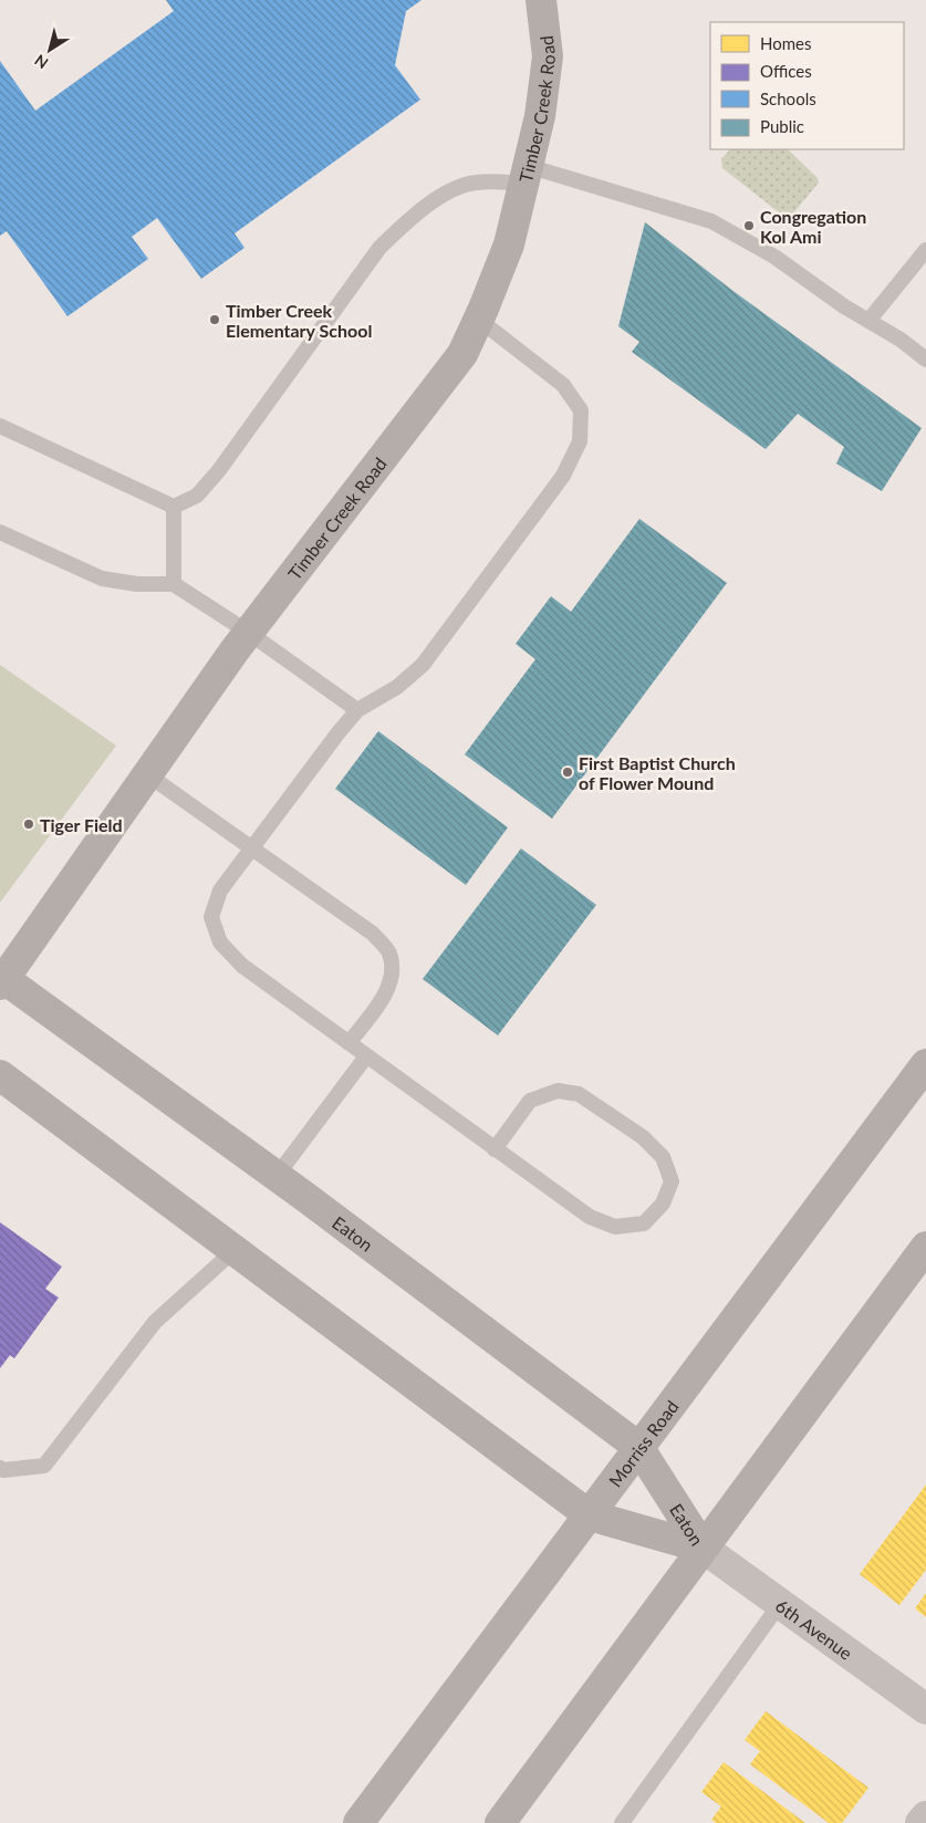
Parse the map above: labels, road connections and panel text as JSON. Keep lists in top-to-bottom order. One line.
{"streets":{"street":["Timber Creek Road","Eaton","Morriss Road","6th Avenue"]},"crossings":[["Timber Creek Road","Eaton"],["Eaton","Morriss Road"],["Eaton","6th Avenue"]],"places":["Congregation Kol Ami","Timber Creek Elementary School","First Baptist Church of Flower Mound","Tiger Field"],"legend":["Homes","Offices","Schools","Public"],"north":"bottom left"}
